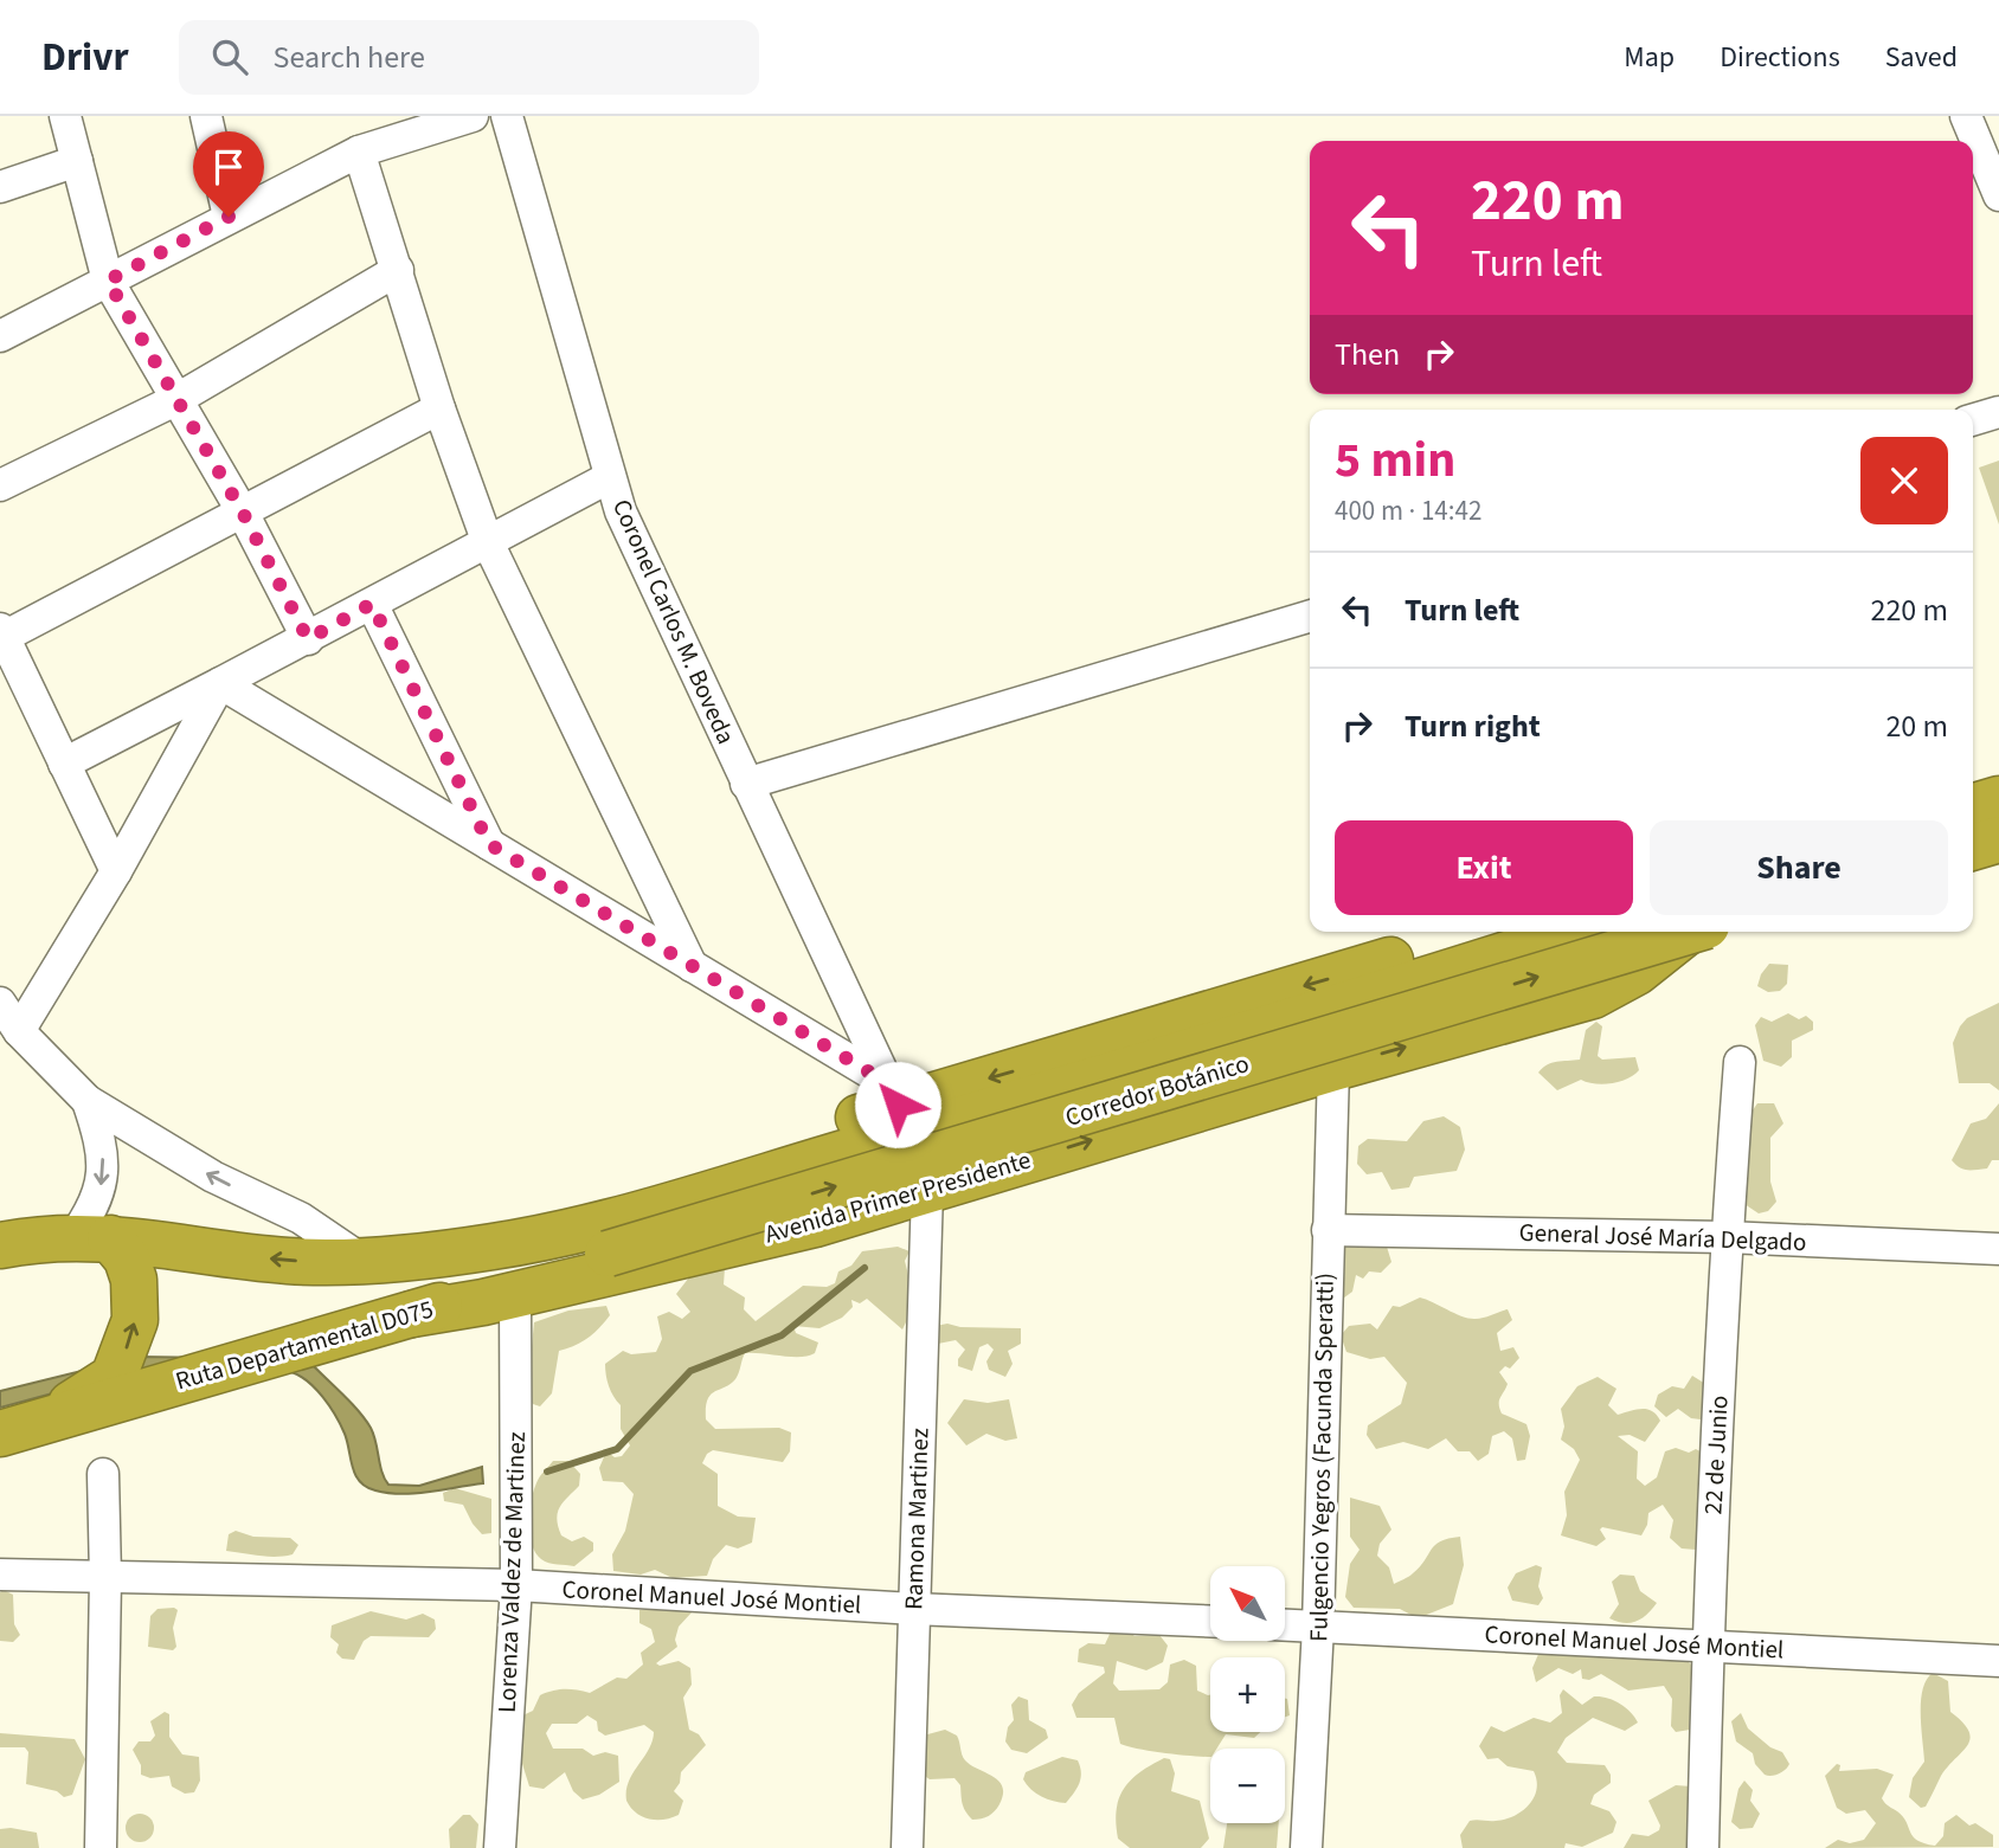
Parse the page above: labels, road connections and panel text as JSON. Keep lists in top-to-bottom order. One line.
{"streets":{"highway":["Corredor Botánico","Avenida Primer Presidente","Ruta Departamental D075"],"street":["Coronel Carlos M. Boveda","General José María Delgado","22 de Junio","Fulgencio Yegros (Facunda Speratti)","Ramona Martinez","Lorenza Valdez de Martinez","Coronel Manuel José Montiel"]},"crossings":[["Corredor Botánico","Ruta Departamental D075"],["Avenida Primer Presidente","Ruta Departamental D075"],["Avenida Primer Presidente","Fulgencio Yegros (Facunda Speratti)"],["Avenida Primer Presidente","Ramona Martinez"],["Avenida Primer Presidente","Lorenza Valdez de Martinez"],["General José María Delgado","22 de Junio"],["General José María Delgado","Fulgencio Yegros (Facunda Speratti)"],["22 de Junio","Coronel Manuel José Montiel"],["Fulgencio Yegros (Facunda Speratti)","Coronel Manuel José Montiel"],["Ramona Martinez","Coronel Manuel José Montiel"],["Lorenza Valdez de Martinez","Coronel Manuel José Montiel"]],"north":"top left","page":{"header":"Drivr","search":"Search here","nav":["Map","Directions","Saved"],"turn":["220 m","Turn left"],"then":"Then","heading":["5 min","400 m · 14:42"],"list":[{"name":"Turn left","value":"220 m"},{"name":"Turn right","value":"20 m"}],"buttons":["Exit","Share"],"map_buttons":["+","−"]}}
